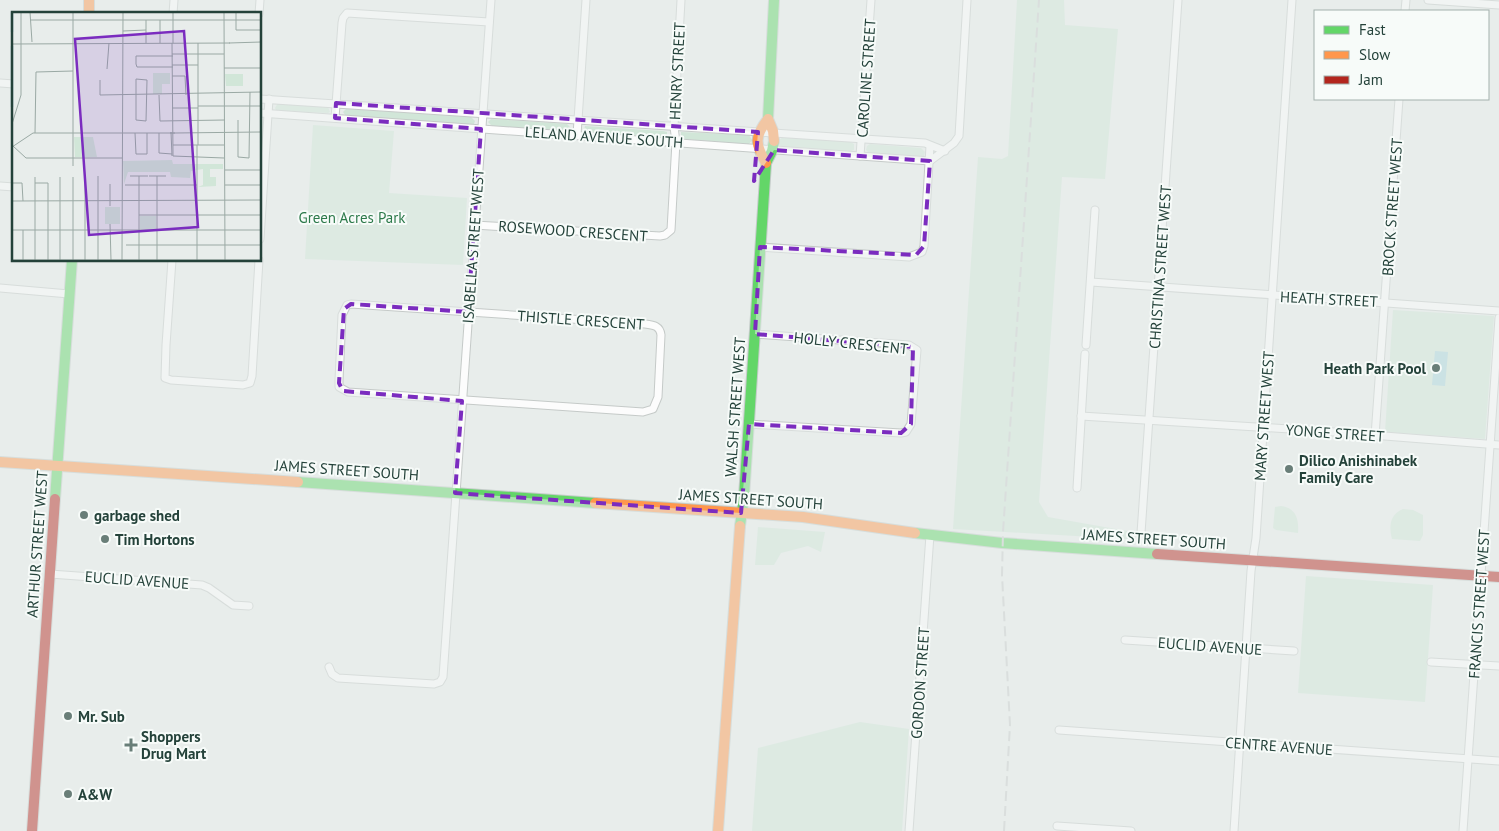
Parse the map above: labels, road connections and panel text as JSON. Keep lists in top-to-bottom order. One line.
{"streets":{"street":["HENRY STREET","CAROLINE STREET","LELAND AVENUE SOUTH","BROCK STREET WEST","ROSEWOOD CRESCENT","ISABELLA STREET WEST","CHRISTINA STREET WEST","HEATH STREET","THISTLE CRESCENT","HOLLY CRESCENT","WALSH STREET WEST","MARY STREET WEST","YONGE STREET","JAMES STREET SOUTH","ARTHUR STREET WEST","EUCLID AVENUE","FRANCIS STREET WEST","GORDON STREET","CENTRE AVENUE"]},"crossings":[["HENRY STREET","LELAND AVENUE SOUTH"],["HENRY STREET","ROSEWOOD CRESCENT"],["CAROLINE STREET","LELAND AVENUE SOUTH"],["LELAND AVENUE SOUTH","ROSEWOOD CRESCENT"],["LELAND AVENUE SOUTH","ISABELLA STREET WEST"],["LELAND AVENUE SOUTH","WALSH STREET WEST"],["BROCK STREET WEST","HEATH STREET"],["BROCK STREET WEST","YONGE STREET"],["ROSEWOOD CRESCENT","ISABELLA STREET WEST"],["ISABELLA STREET WEST","THISTLE CRESCENT"],["ISABELLA STREET WEST","JAMES STREET SOUTH"],["CHRISTINA STREET WEST","HEATH STREET"],["CHRISTINA STREET WEST","YONGE STREET"],["HEATH STREET","MARY STREET WEST"],["HOLLY CRESCENT","WALSH STREET WEST"],["WALSH STREET WEST","JAMES STREET SOUTH"],["MARY STREET WEST","YONGE STREET"],["MARY STREET WEST","JAMES STREET SOUTH"],["MARY STREET WEST","EUCLID AVENUE"],["MARY STREET WEST","CENTRE AVENUE"],["YONGE STREET","FRANCIS STREET WEST"],["JAMES STREET SOUTH","ARTHUR STREET WEST"],["JAMES STREET SOUTH","FRANCIS STREET WEST"],["JAMES STREET SOUTH","GORDON STREET"],["ARTHUR STREET WEST","EUCLID AVENUE"],["FRANCIS STREET WEST","CENTRE AVENUE"]],"parks":["Green Acres Park"],"places":{"other":["Heath Park Pool","Dilico Anishinabek Family Care","garbage shed","Tim Hortons","Mr. Sub","A&W"],"health":["Shoppers Drug Mart"]},"legend":["Fast","Slow","Jam"]}
